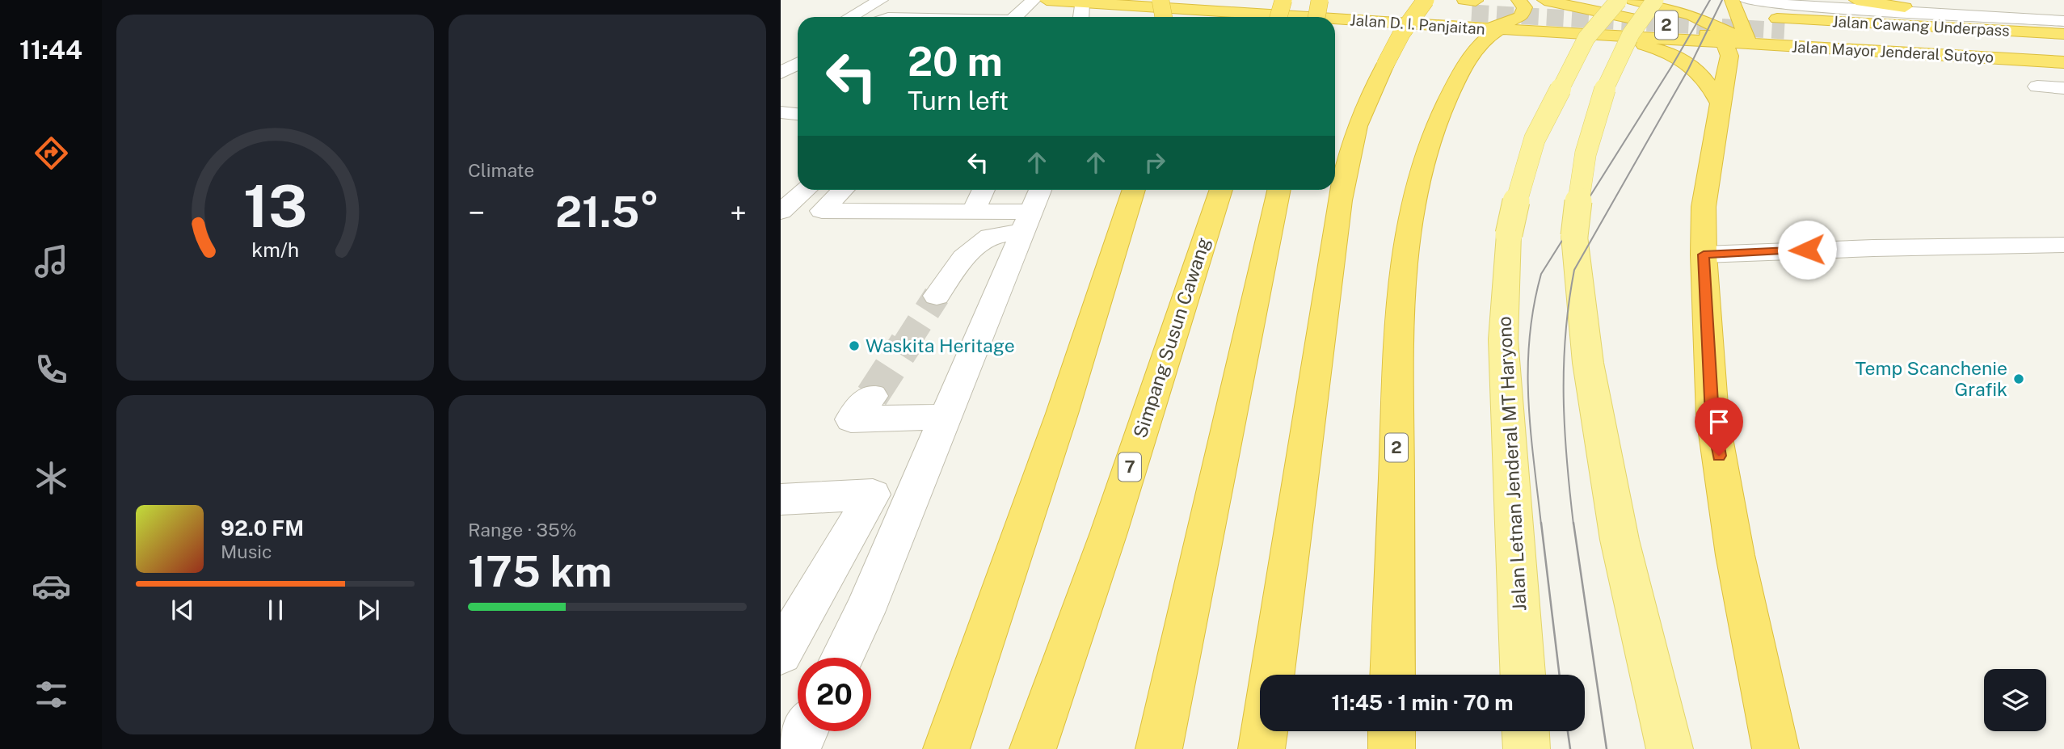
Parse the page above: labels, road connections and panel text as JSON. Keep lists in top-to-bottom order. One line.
{"streets":{"highway":["Jalan D. I. Panjaitan","2","Jalan Cawang Underpass","Jalan Mayor Jenderal Sutoyo","Simpang Susun Cawang","7"],"main road":["Jalan Letnan Jenderal MT Haryono"]},"crossings":[["Jalan D. I. Panjaitan","2"],["Jalan D. I. Panjaitan","Jalan Mayor Jenderal Sutoyo"],["2","Jalan Mayor Jenderal Sutoyo"],["Jalan Cawang Underpass","Jalan Mayor Jenderal Sutoyo"]],"places":["Waskita Heritage","Temp Scanchenie Grafik"],"page":{"tabs":"11:44","tile":["Climate",["Range · 35%","175 km"]],"turn":["20 m","Turn left"],"heat":["−","21.5°","+"],"song":["92.0 FM","Music"],"limit":"20","trip":"11:45 · 1 min · 70 m","gauge":["13","km/h"]}}
